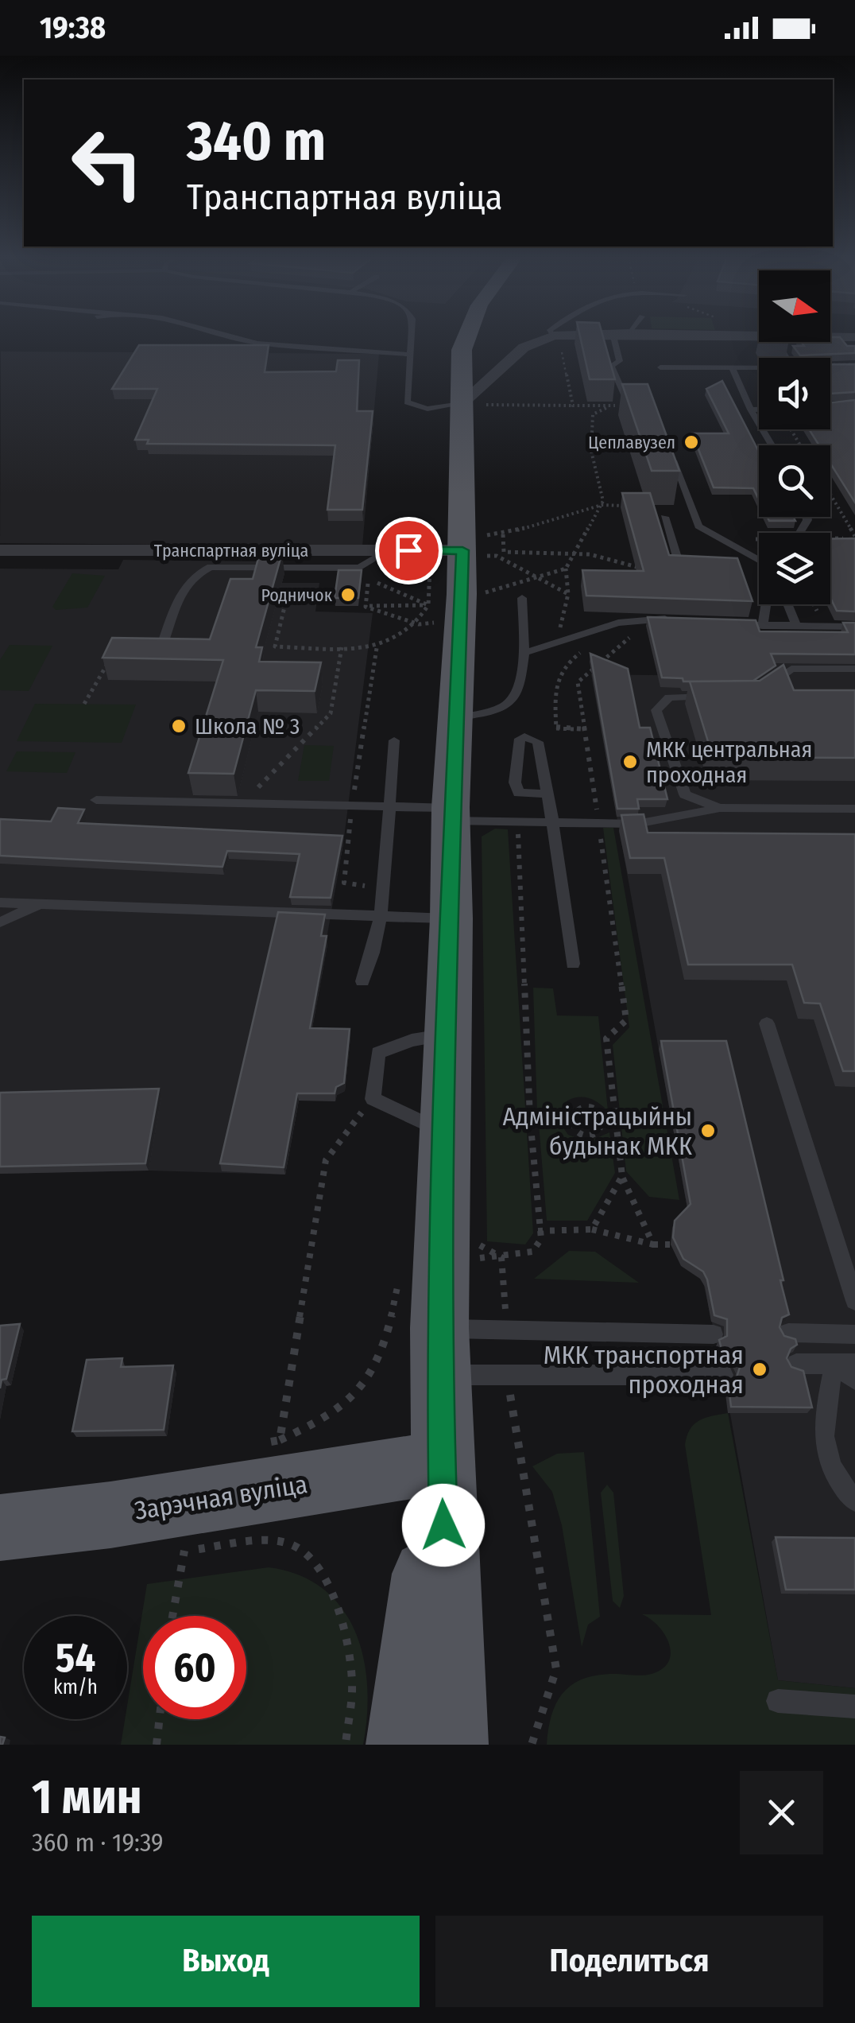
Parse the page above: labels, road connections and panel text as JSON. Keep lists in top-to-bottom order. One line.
{"streets":{"main road":["Зарэчная вуліца"],"street":["Транспартная вуліца"]},"places":["Цеплавузел","Родничок","Школа № 3","МКК центральная проходная","Адміністрацыйны будынак МКК","МКК транспортная проходная"],"north":"right","page":{"status":"19:38","turn":["340 m","Транспартная вуліца"],"speed":"54 km/h","limit":"60","heading":["1 мин","360 m · 19:39"],"buttons":["Выход","Поделиться"]}}
